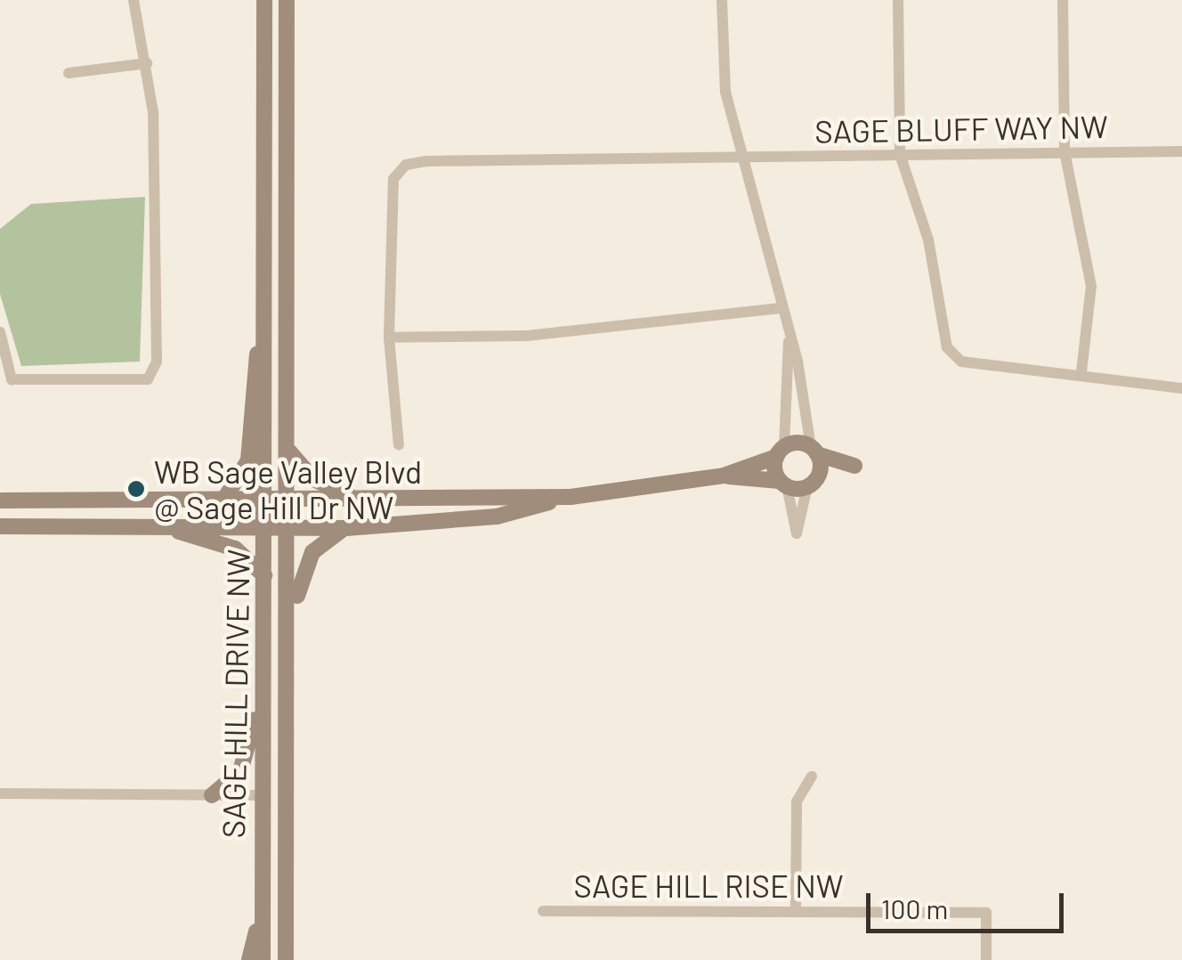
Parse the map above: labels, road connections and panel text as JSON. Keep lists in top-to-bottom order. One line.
{"streets":{"street":["SAGE BLUFF WAY NW","SAGE HILL DRIVE NW","SAGE HILL RISE NW"]},"places":["WB Sage Valley Blvd @ Sage Hill Dr NW"],"scale_bar":"100 m"}
